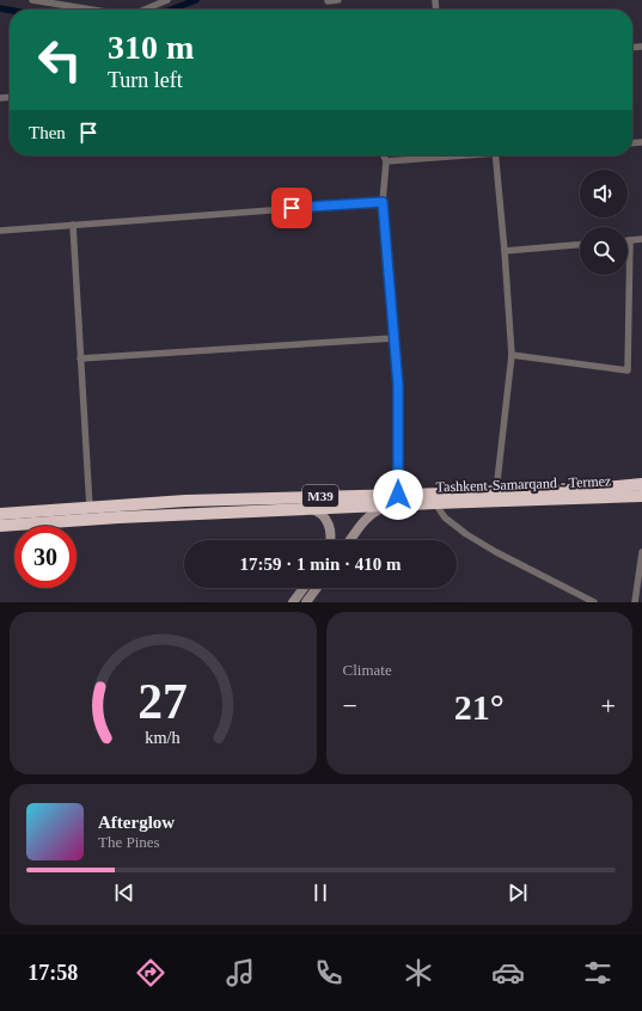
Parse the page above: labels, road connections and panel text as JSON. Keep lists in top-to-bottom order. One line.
{"streets":{"highway":["Tashkent-Samarqand - Termez","M39"]},"page":{"turn":["310 m","Turn left"],"then":"Then","limit":"30","trip":"17:59 · 1 min · 410 m","tile":"Climate","heat":["−","21°","+"],"song":["Afterglow","The Pines"],"tabs":"17:58","gauge":["27","km/h"]}}
